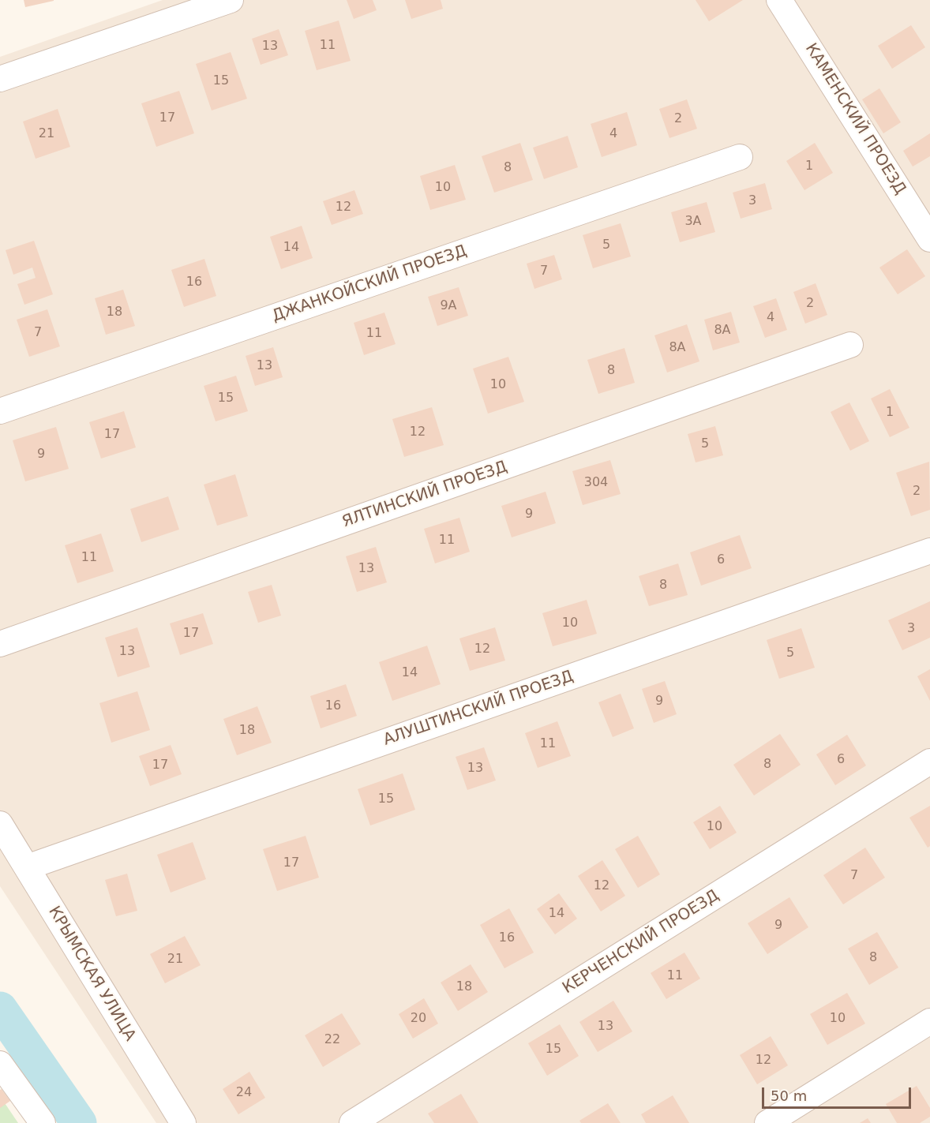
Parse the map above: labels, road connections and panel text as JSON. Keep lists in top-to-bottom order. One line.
{"streets":{"street":["КАМЕНСКИЙ ПРОЕЗД","ДЖАНКОЙСКИЙ ПРОЕЗД","ЯЛТИНСКИЙ ПРОЕЗД","АЛУШТИНСКИЙ ПРОЕЗД","КЕРЧЕНСКИЙ ПРОЕЗД","КРЫМСКАЯ УЛИЦА"]},"crossings":[["АЛУШТИНСКИЙ ПРОЕЗД","КРЫМСКАЯ УЛИЦА"]],"house_numbers":["11","13","15","17","2","21","4","1","8","10","3","12","3А","5","14","7","16","2","9А","18","4","8А","7","11","8А","13","8","10","15","1","12","17","5","9","304","2","9","11","11","6","13","8","10","3","17","12","13","5","14","9","16","18","11","6","8","17","13","15","10","17","7","12","14","9","16","8","21","11","18","20","10","13","22","15","12","24"],"scale_bar":"50 m"}
